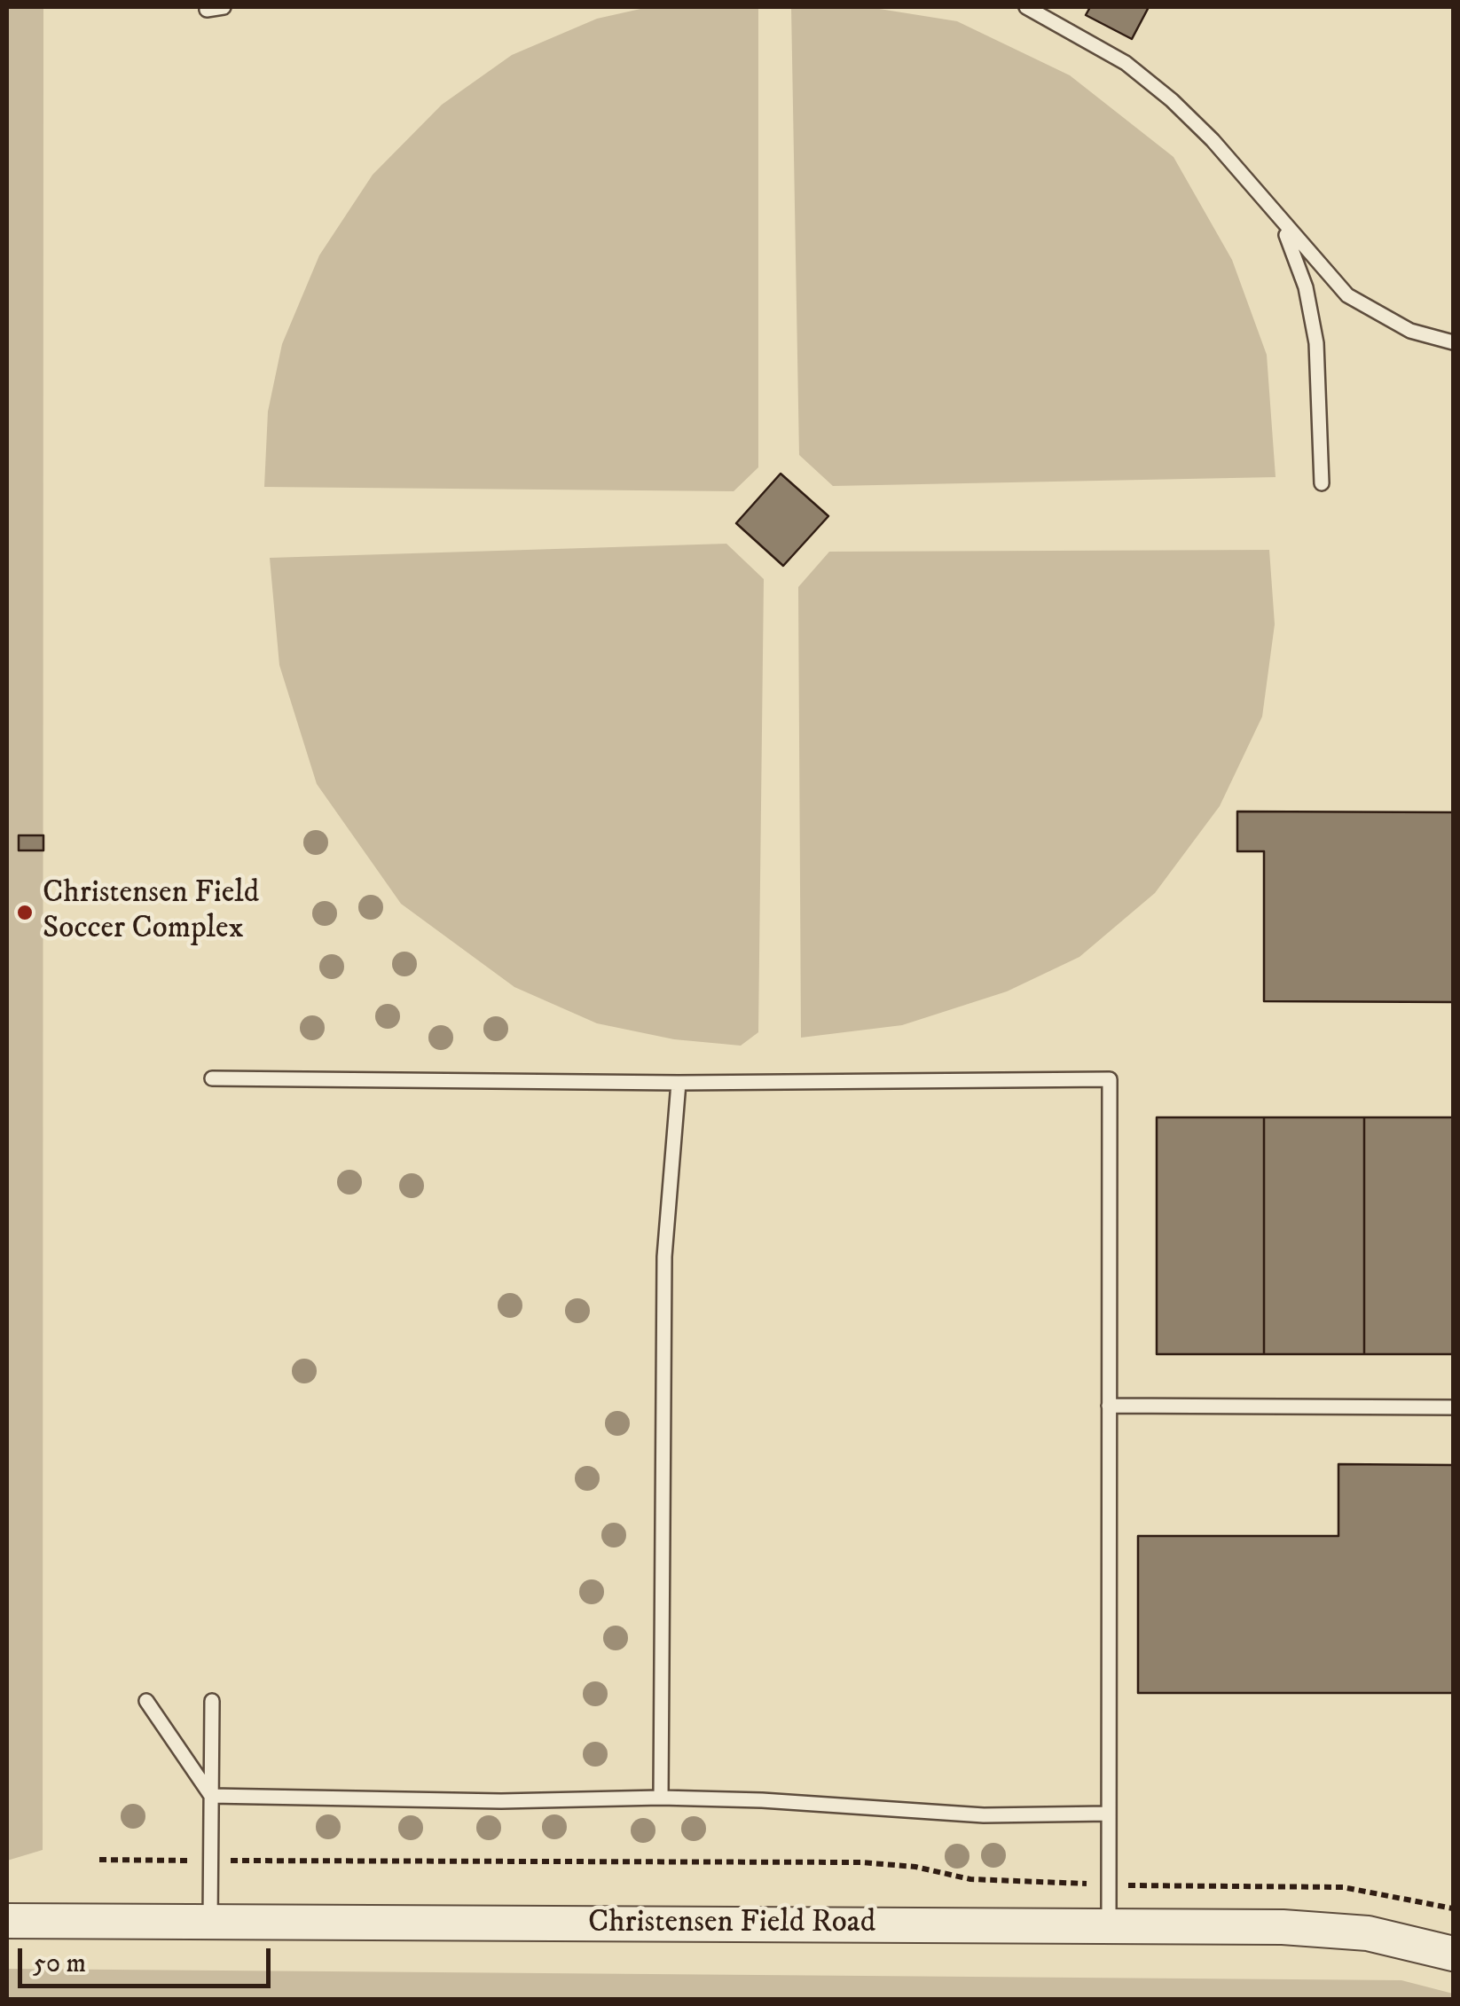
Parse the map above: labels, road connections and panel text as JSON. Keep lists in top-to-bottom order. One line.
{"streets":{"street":["Christensen Field Road"]},"places":["Christensen Field Soccer Complex"],"scale_bar":"50 m"}
